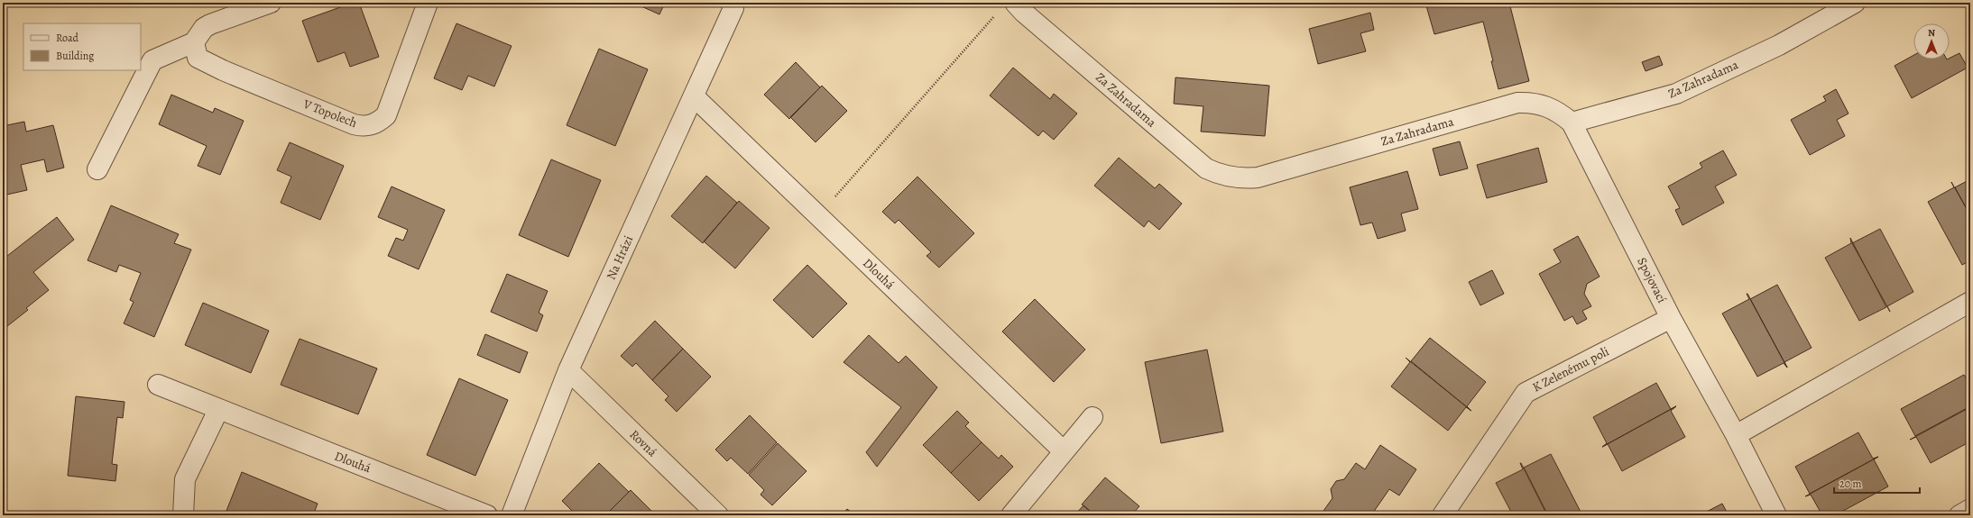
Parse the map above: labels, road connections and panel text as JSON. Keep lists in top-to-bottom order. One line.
{"streets":{"street":["Za Zahradama","V Topolech","Na Hrázi","Dlouhá","Spojovací","K Zelenému poli","Rovná"]},"crossings":[["Za Zahradama","Spojovací"],["Na Hrázi","Dlouhá"],["Na Hrázi","Rovná"],["Spojovací","K Zelenému poli"]],"legend":["Road","Building"],"scale_bar":"20 m","north":"top"}
